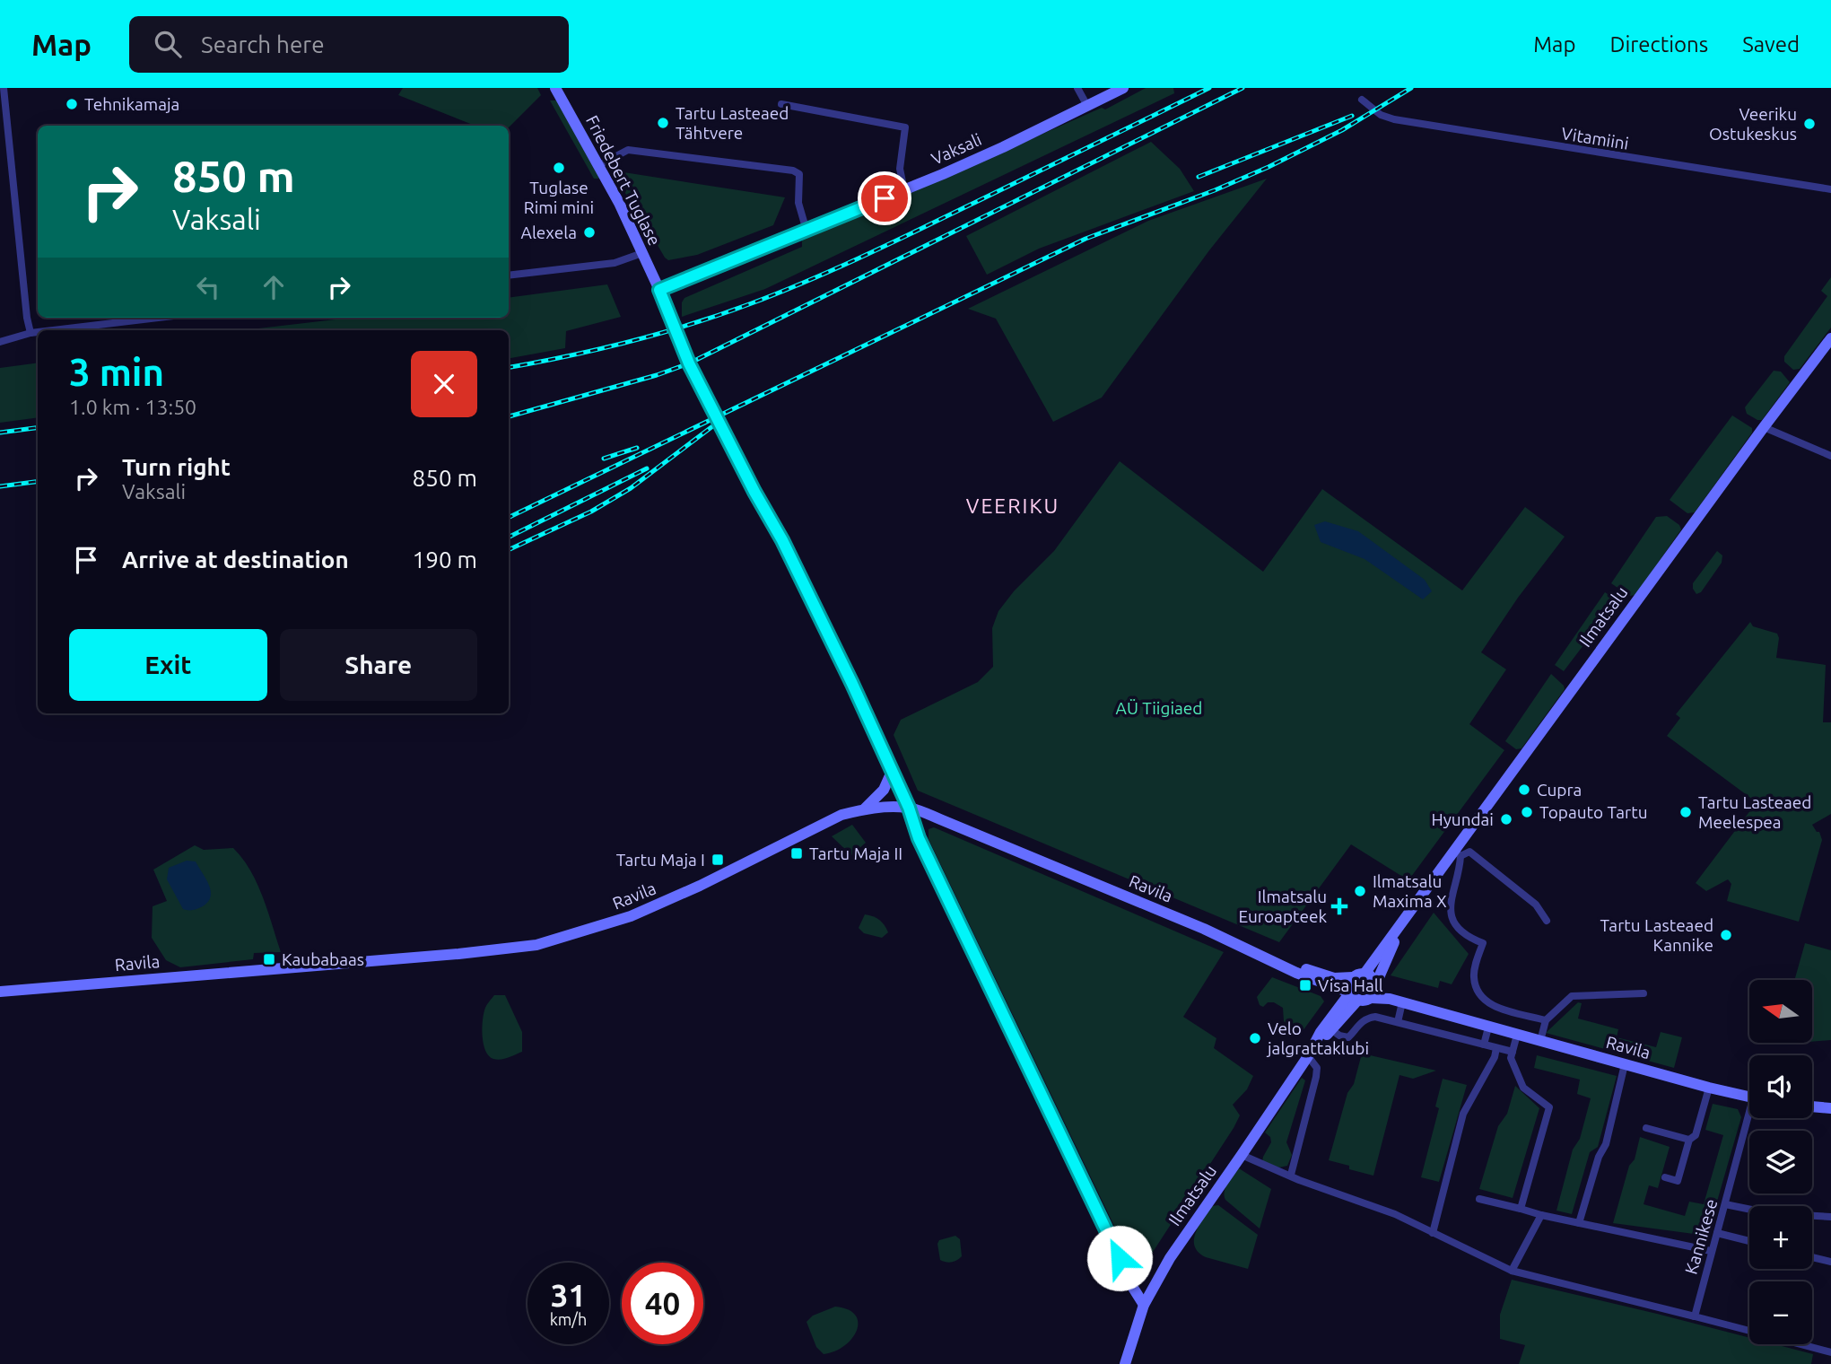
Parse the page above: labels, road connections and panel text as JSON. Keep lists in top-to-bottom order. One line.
{"streets":{"street":["Vitamiini","Vaksali","Friedebert Tuglase","Ilmatsalu","Ravila","Kannikese"]},"crossings":[["Vaksali","Friedebert Tuglase"],["Friedebert Tuglase","Ilmatsalu"],["Friedebert Tuglase","Ravila"],["Ilmatsalu","Ravila"]],"districts":["VEERIKU"],"parks":["AÜ Tiigiaed"],"places":{"other":["Tehnikamaja","Tartu Lasteaed Tähtvere","Veeriku Ostukeskus","Tuglase Rimi mini","Alexela","Cupra","Topauto Tartu","Tartu Lasteaed Meelespea","Hyundai","Ilmatsalu Maxima X","Tartu Lasteaed Kannike","Velo jalgrattaklubi"],"transit":["Tartu Maja II","Tartu Maja I","Kaubabaas","Visa Hall"],"health":["Ilmatsalu Euroapteek"]},"north":"left","page":{"header":"Map","search":"Search here","nav":["Map","Directions","Saved"],"turn":["850 m","Vaksali"],"heading":["3 min","1.0 km · 13:50"],"list":[{"name":"Turn right","note":"Vaksali","value":"850 m"},{"name":"Arrive at destination","value":"190 m"}],"buttons":["Exit","Share"],"map_buttons":["+","−"],"speed":"31 km/h","limit":"40"}}
